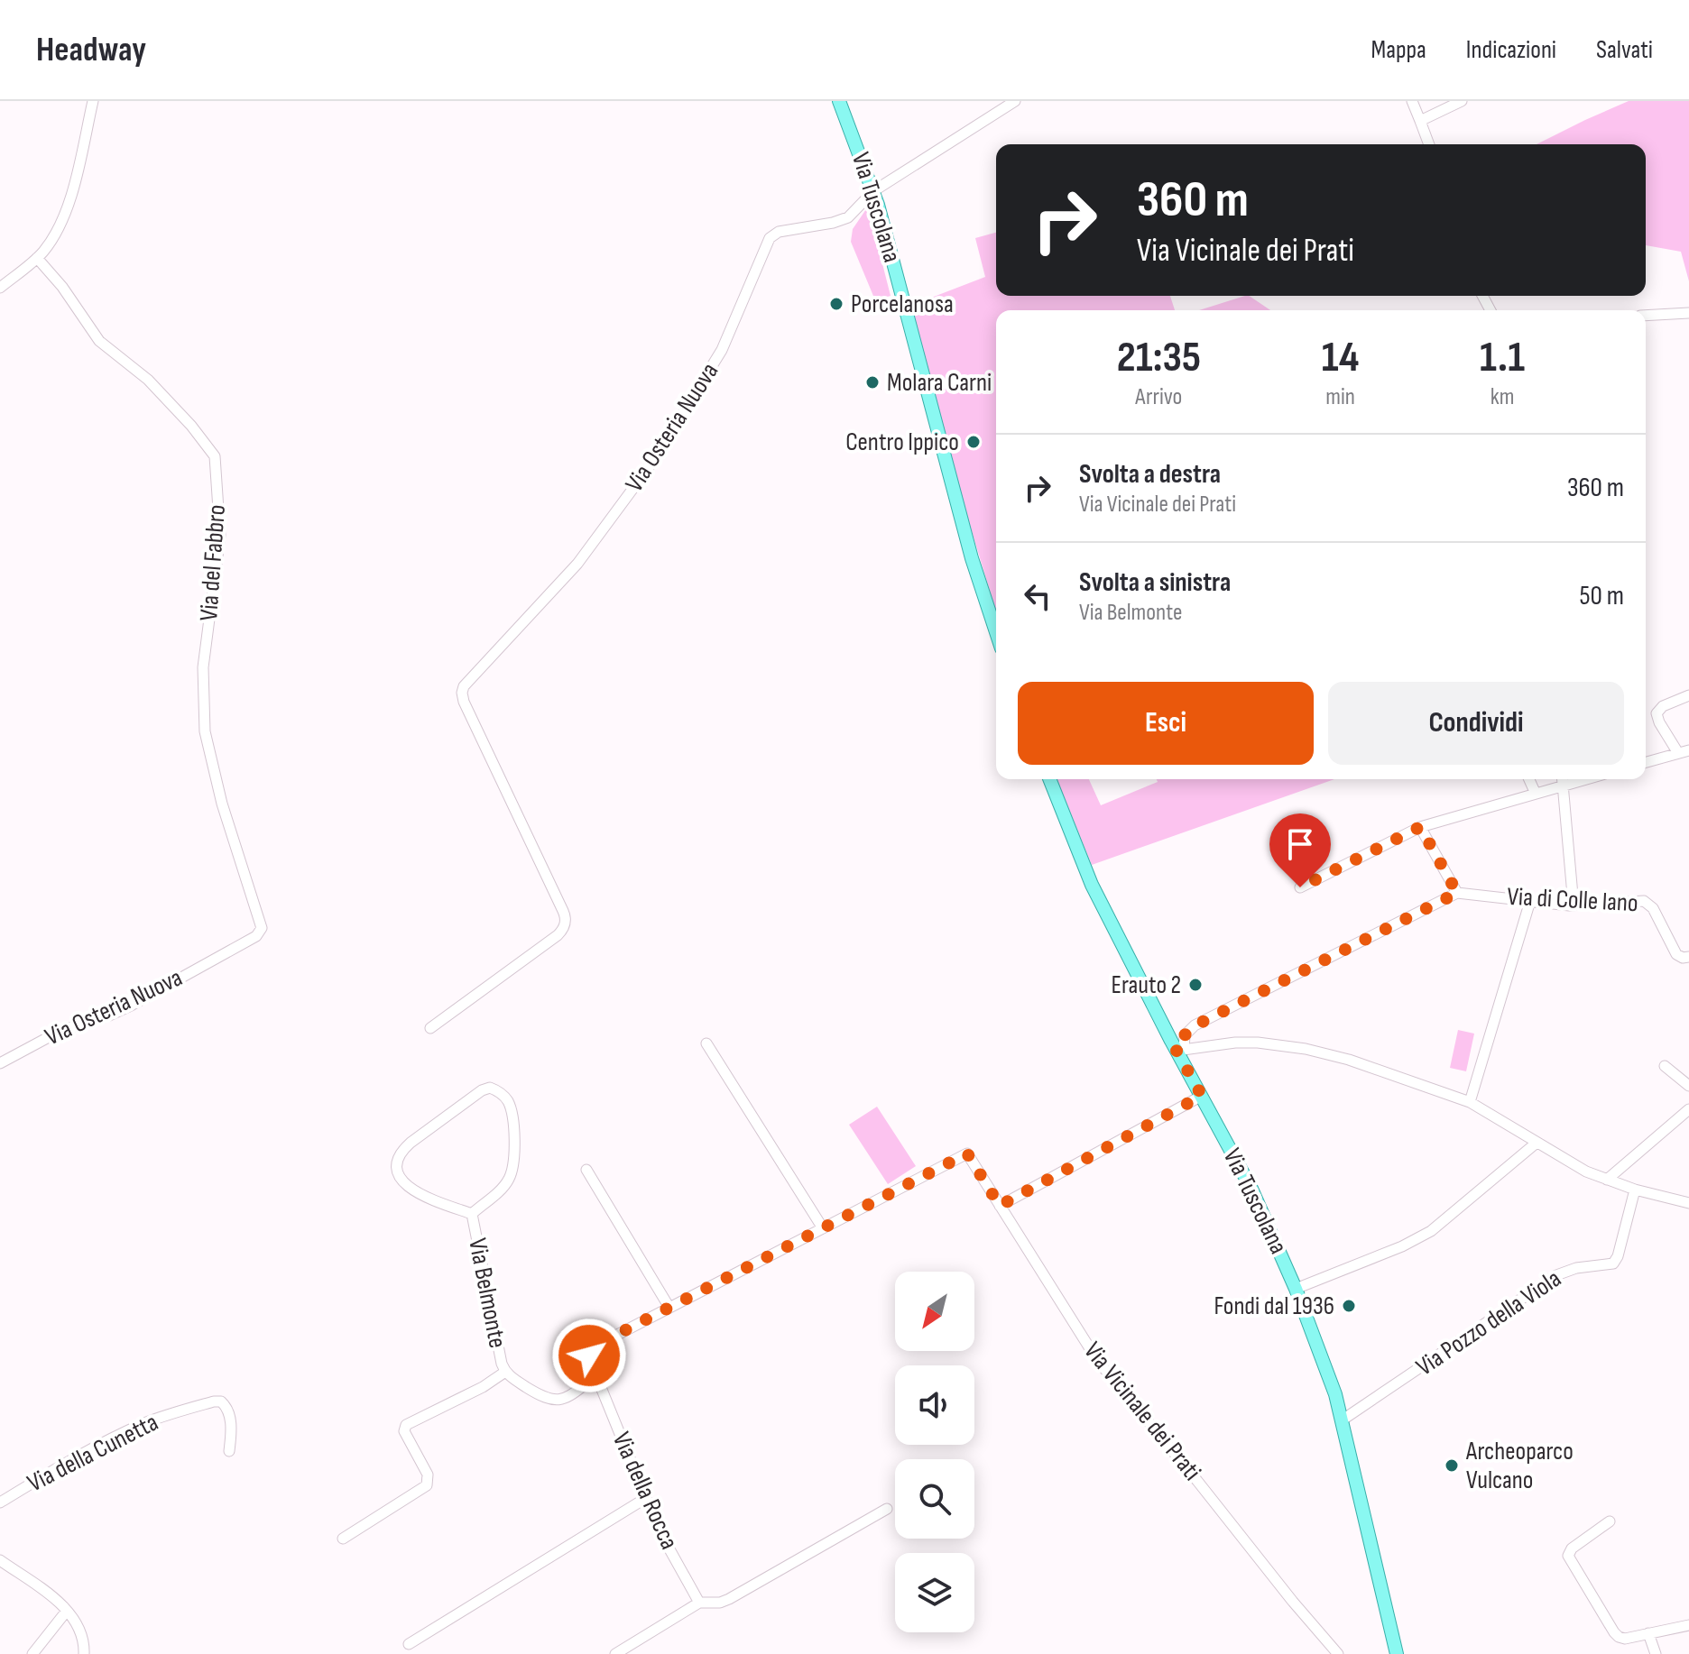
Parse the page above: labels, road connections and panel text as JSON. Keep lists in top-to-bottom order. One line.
{"streets":{"main road":["Via Tuscolana"],"street":["Via Osteria Nuova","Via del Fabbro","Via di Colle Iano","Via Belmonte","Via Pozzo della Viola","Via Vicinale dei Prati","Via della Cunetta","Via della Rocca"]},"crossings":[["Via Tuscolana","Via Osteria Nuova"],["Via Tuscolana","Via Pozzo della Viola"],["Via Osteria Nuova","Via del Fabbro"],["Via Belmonte","Via della Rocca"]],"places":["Porcelanosa","Molara Carni","Centro Ippico","Erauto 2","Fondi dal 1936","Archeoparco Vulcano"],"north":"bottom left","page":{"header":"Headway","nav":["Mappa","Indicazioni","Salvati"],"turn":["360 m","Via Vicinale dei Prati"],"eta":["21:35","Arrivo","14","min","1.1","km"],"list":[{"name":"Svolta a destra","note":"Via Vicinale dei Prati","value":"360 m"},{"name":"Svolta a sinistra","note":"Via Belmonte","value":"50 m"}],"buttons":["Esci","Condividi"]}}
